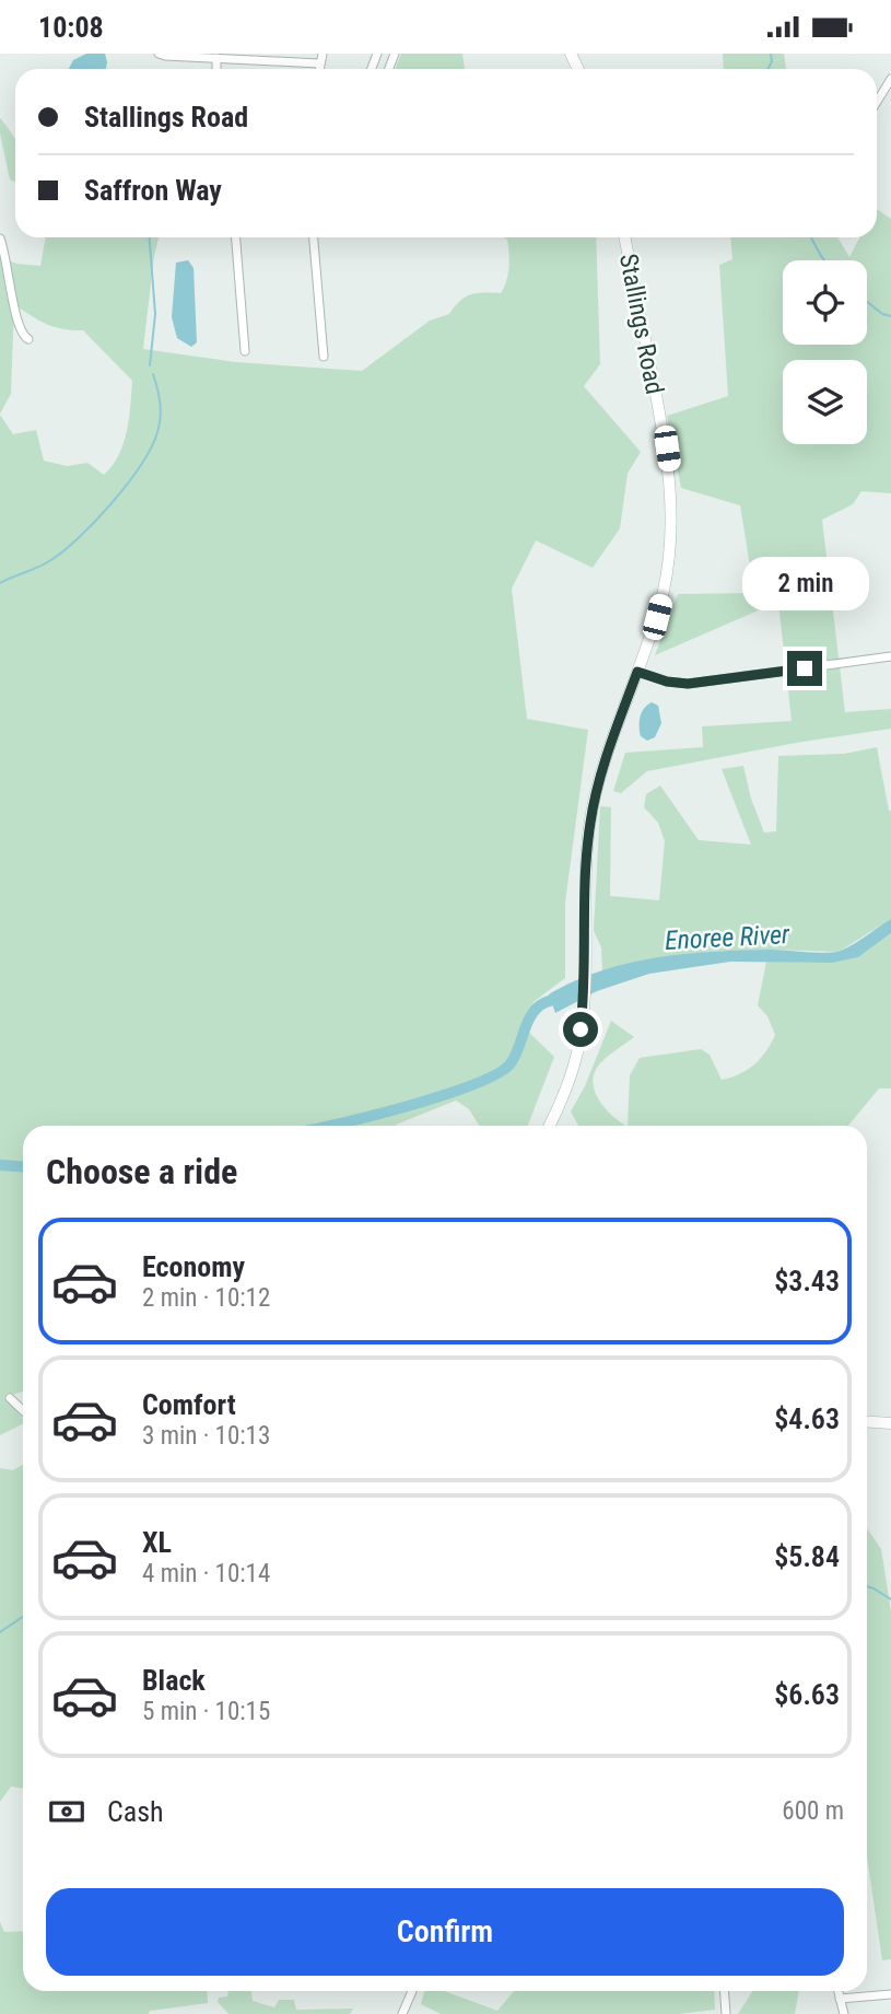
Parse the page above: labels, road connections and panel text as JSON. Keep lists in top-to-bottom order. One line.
{"streets":{"street":["Stallings Road"]},"water":["Enoree River"],"page":{"status":"10:08","banner":["Stallings Road","Saffron Way"],"bubble":"2 min","heading":"Choose a ride","list":[{"name":"Economy","note":"2 min · 10:12","value":"$3.43"},{"name":"Comfort","note":"3 min · 10:13","value":"$4.63"},{"name":"XL","note":"4 min · 10:14","value":"$5.84"},{"name":"Black","note":"5 min · 10:15","value":"$6.63"}],"pay":["Cash","600 m"],"buttons":"Confirm"}}
